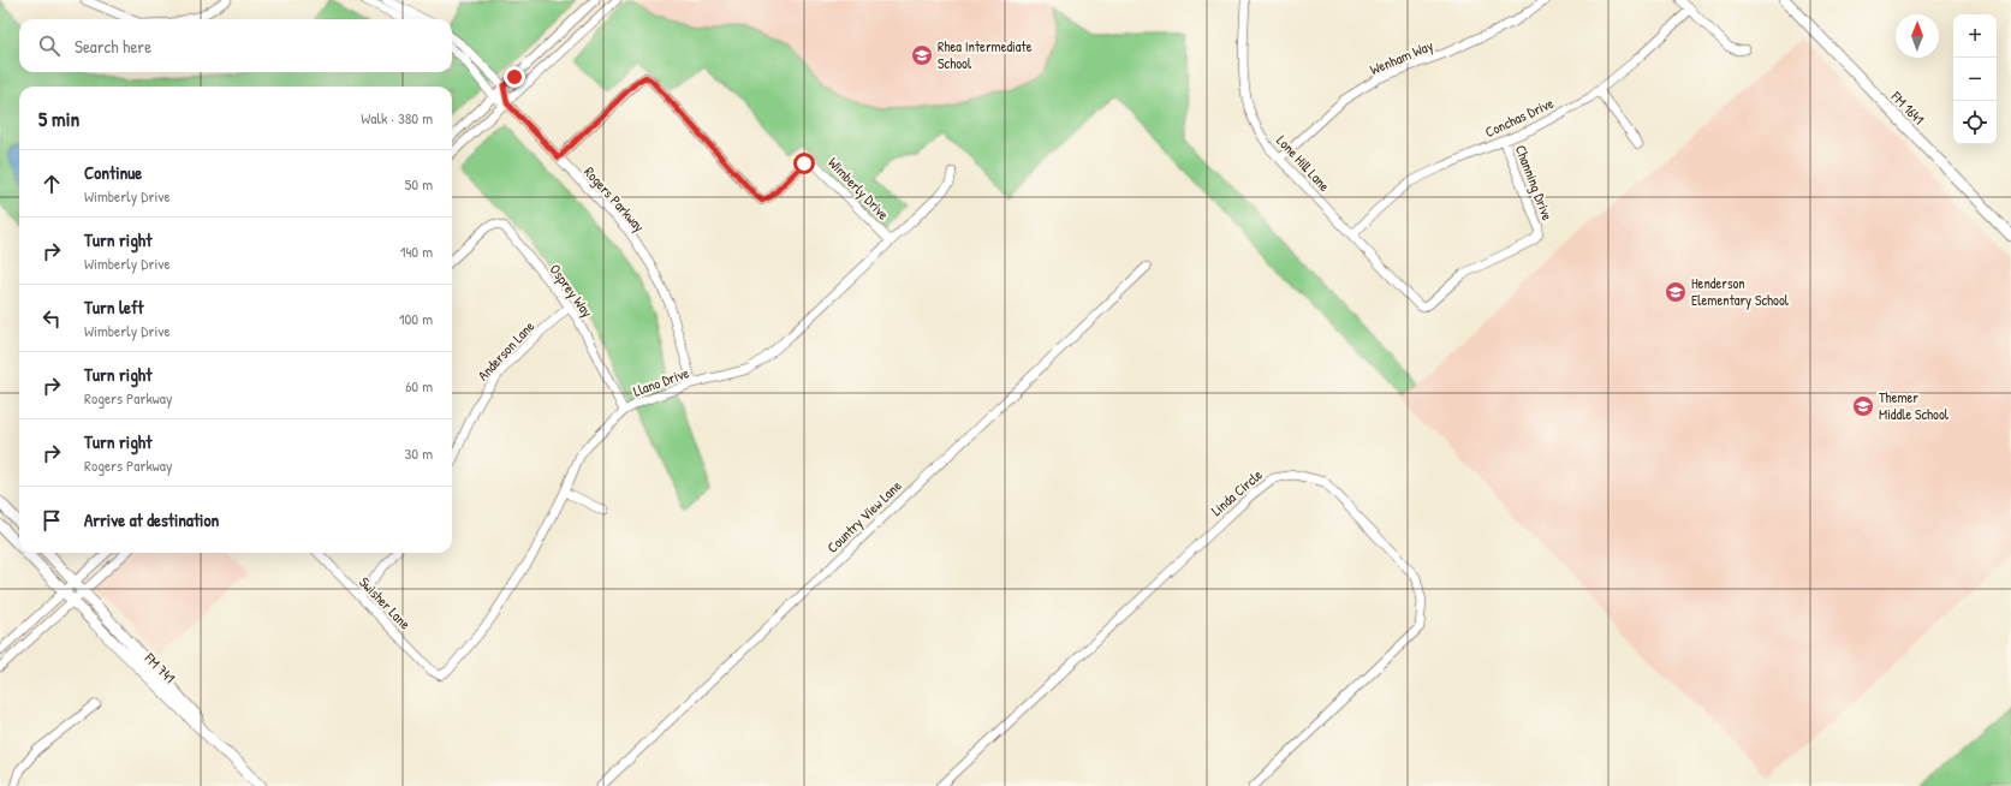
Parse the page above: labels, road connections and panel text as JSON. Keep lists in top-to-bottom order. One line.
{"streets":{"main road":["FM 1641","FM 741"],"street":["Wenham Way","Conchas Drive","Lone Hill Lane","Channing Drive","Wimberly Drive","Rogers Parkway","Osprey Way","Anderson Lane","Llano Drive","Linda Circle","Country View Lane","Swisher Lane"]},"crossings":[["Wenham Way","Lone Hill Lane"],["Conchas Drive","Lone Hill Lane"],["Conchas Drive","Channing Drive"],["Lone Hill Lane","Channing Drive"],["Wimberly Drive","Rogers Parkway"],["Wimberly Drive","Llano Drive"],["Rogers Parkway","Llano Drive"],["Osprey Way","Anderson Lane"],["Osprey Way","Llano Drive"],["Llano Drive","Swisher Lane"]],"places":{"school or university":["Rhea Intermediate School","Henderson Elementary School","Themer Middle School"]},"north":"top","page":{"map_buttons":["+","−"],"search":"Search here","heading":["5 min","Walk · 380 m"],"list":[["Continue","Wimberly Drive","50 m"],["Turn right","Wimberly Drive","140 m"],["Turn left","Wimberly Drive","100 m"],["Turn right","Rogers Parkway","60 m"],["Turn right","Rogers Parkway","30 m"],"Arrive at destination"]}}
